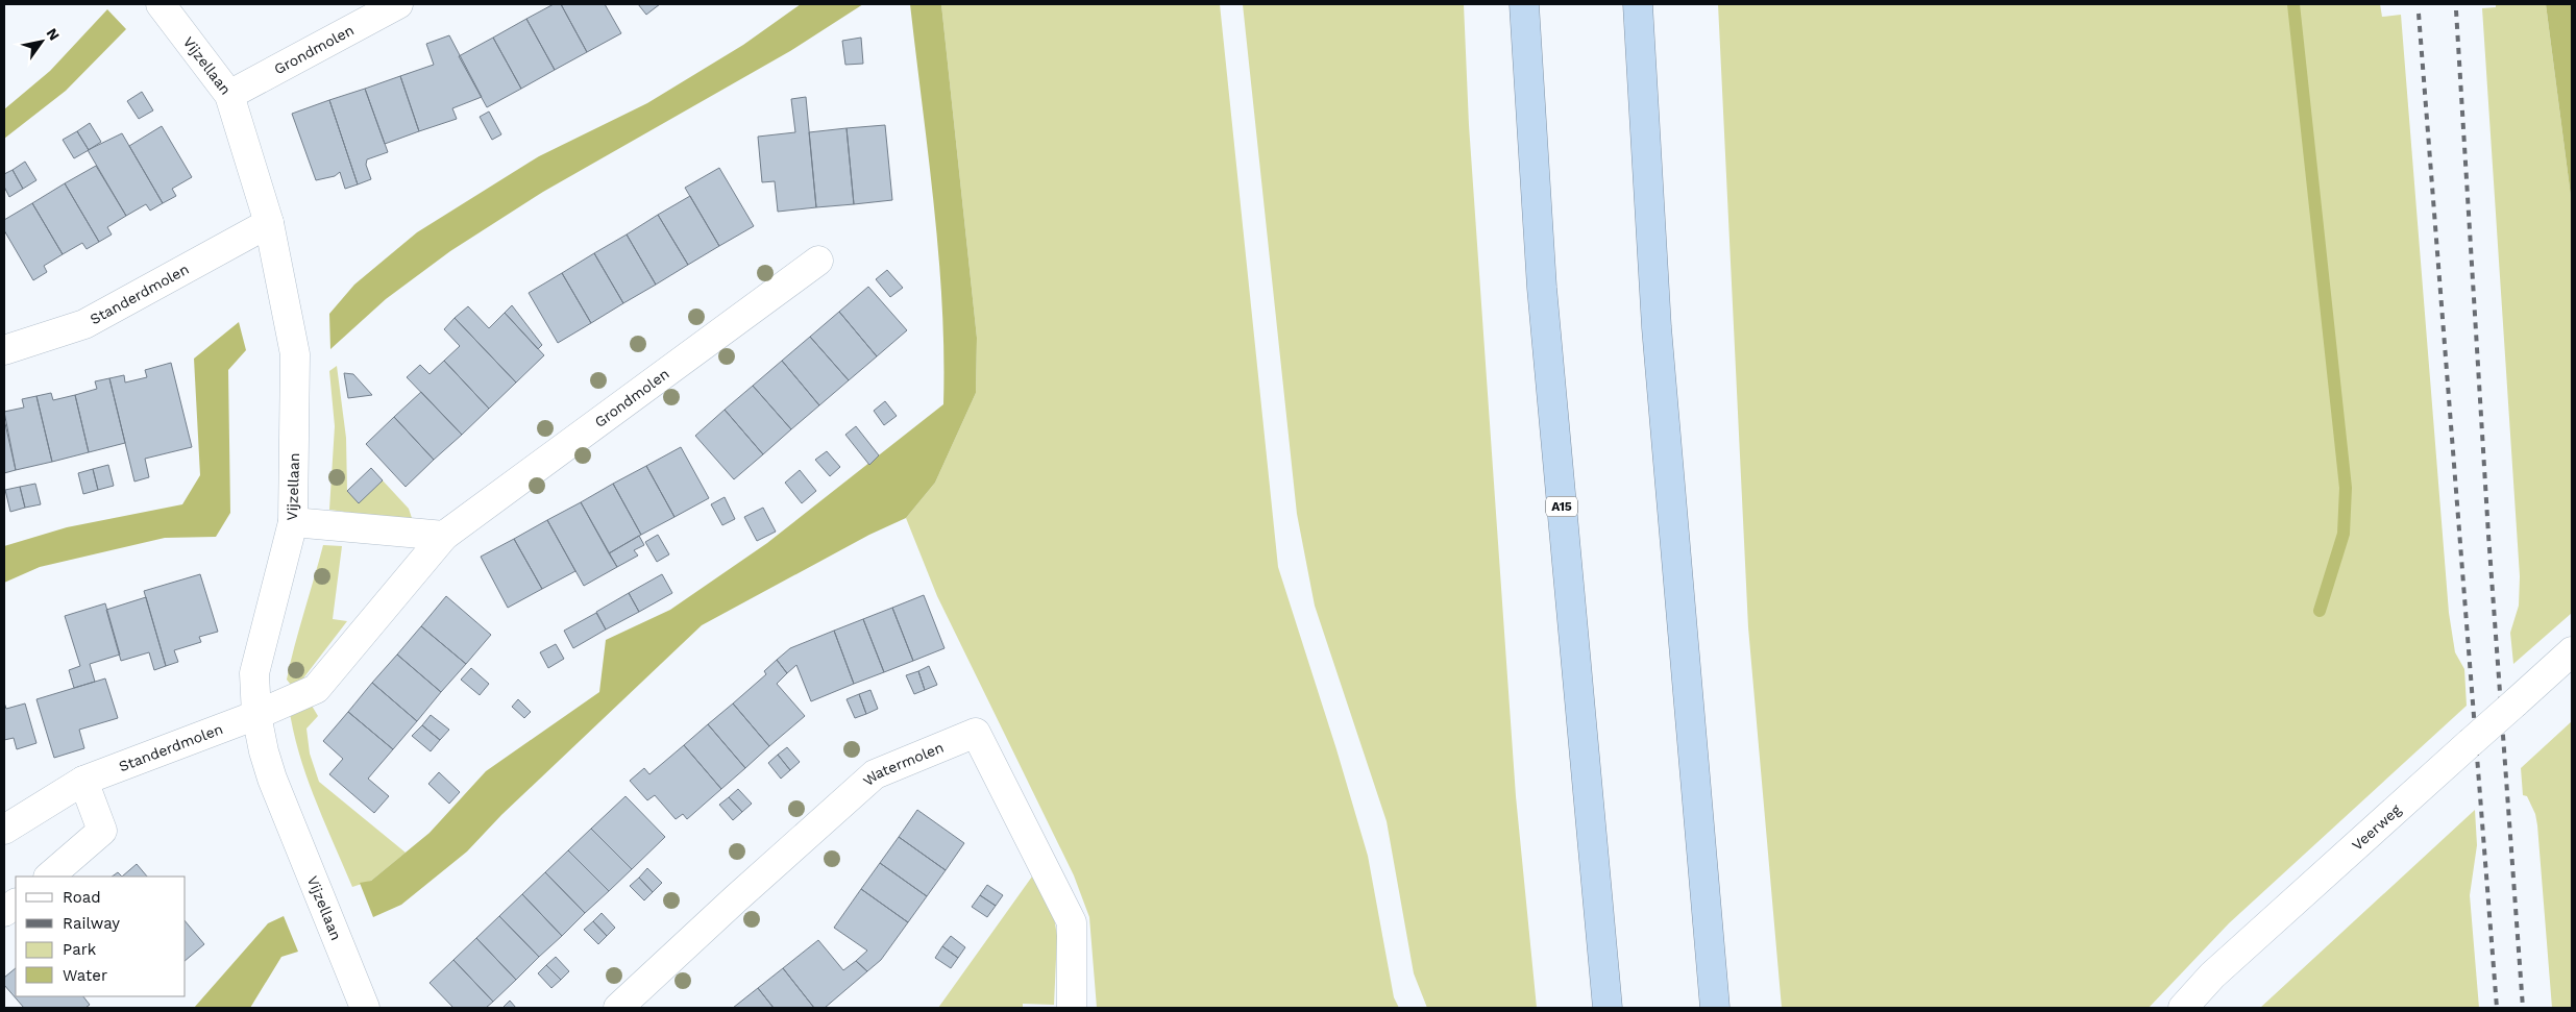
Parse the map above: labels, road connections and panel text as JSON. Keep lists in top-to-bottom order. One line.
{"streets":{"highway":["A15"],"street":["Grondmolen","Vijzellaan","Standerdmolen","Watermolen","Veerweg"]},"crossings":[["Grondmolen","Vijzellaan"],["Grondmolen","Standerdmolen"],["Vijzellaan","Standerdmolen"]],"legend":["Road","Railway","Park","Water"],"north":"top right"}
